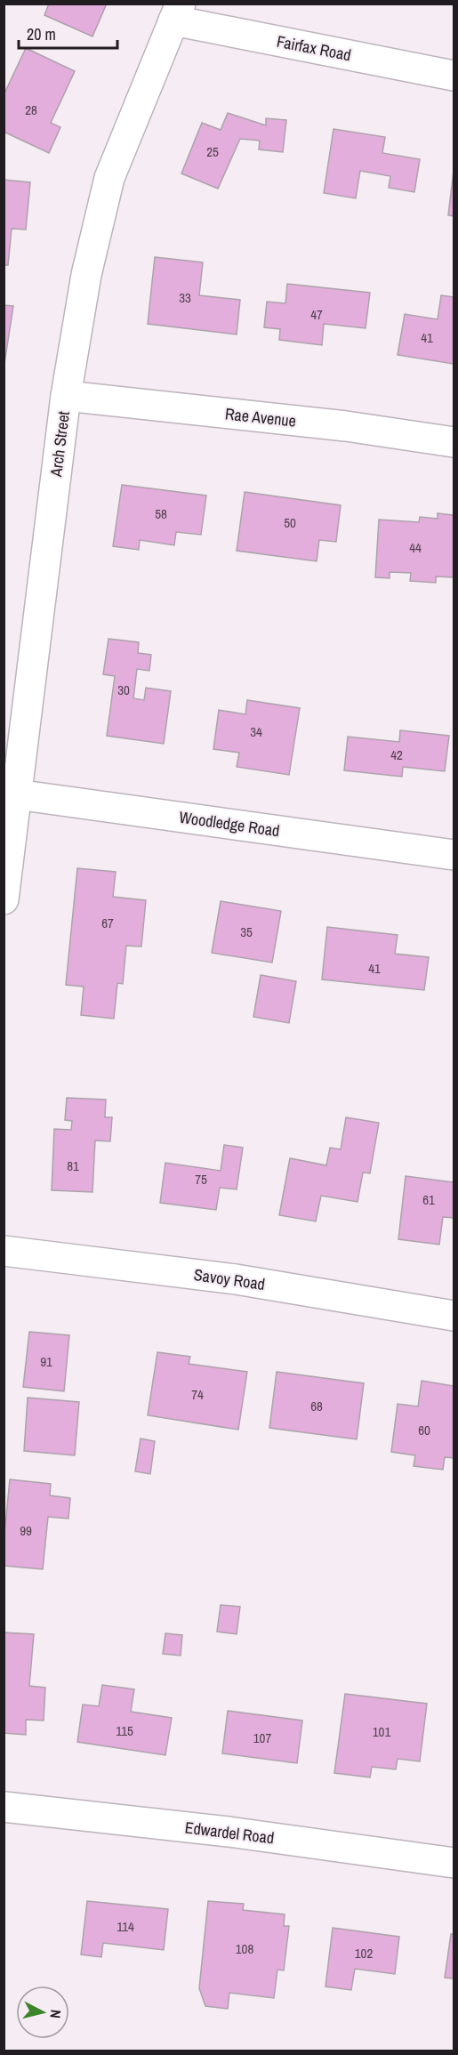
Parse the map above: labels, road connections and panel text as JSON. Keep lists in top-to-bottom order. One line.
{"streets":{"street":["Fairfax Road","Rae Avenue","Arch Street","Woodledge Road","Savoy Road","Edwardel Road"]},"crossings":[["Fairfax Road","Arch Street"],["Rae Avenue","Arch Street"],["Arch Street","Woodledge Road"]],"house_numbers":["28","25","33","47","41","58","50","44","30","34","42","67","35","41","81","75","61","91","74","68","60","99","115","101","107","114","108","102"],"scale_bar":"20 m","north":"right"}
